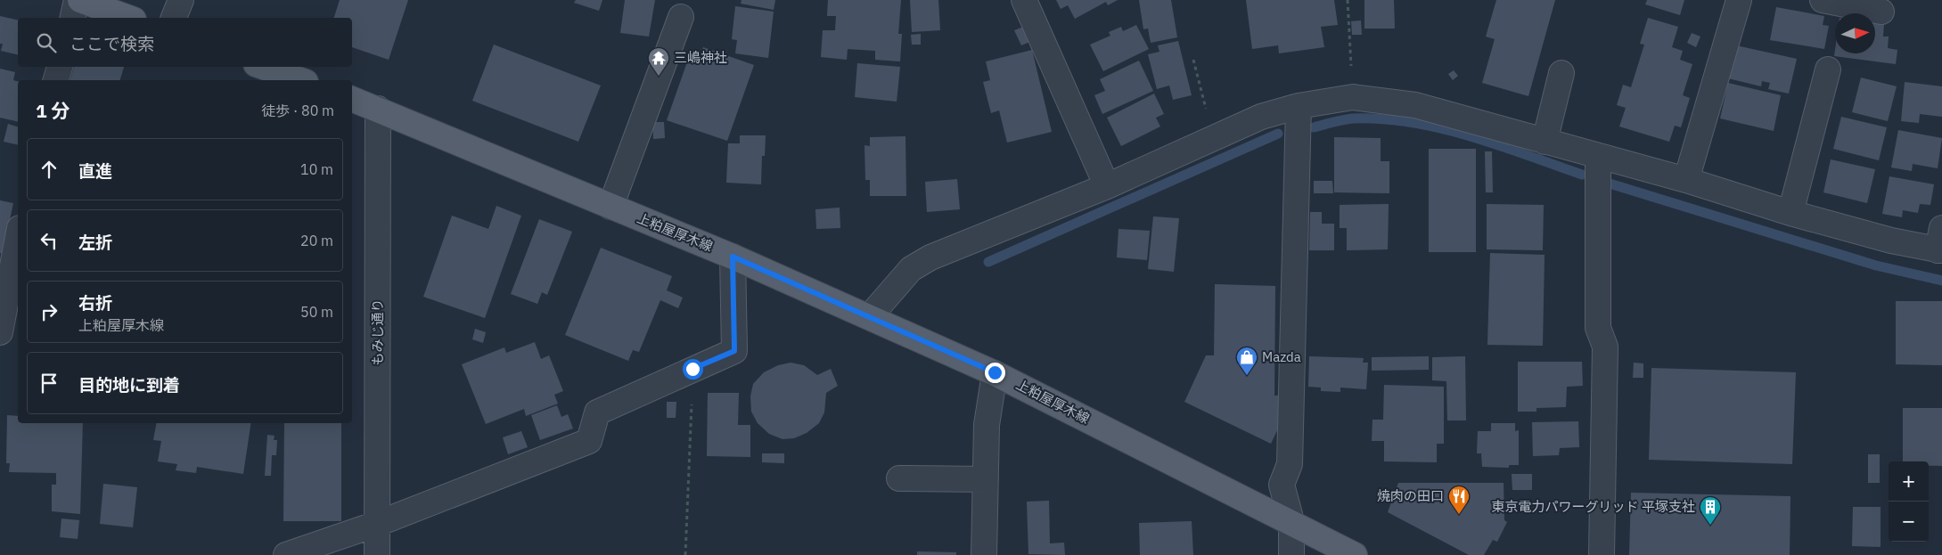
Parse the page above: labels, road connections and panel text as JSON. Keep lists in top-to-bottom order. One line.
{"streets":{"main road":["上粕屋厚木線"],"street":["もみじ通り"]},"crossings":[["上粕屋厚木線","もみじ通り"]],"places":{"temple":["三嶋神社"],"shop":["Mazda"],"restaurant":["焼肉の田口"],"building":["東京電力パワーグリッド 平塚支社"]},"north":"right","page":{"search":"ここで検索","heading":["1 分","徒歩 · 80 m"],"list":[["直進","10 m"],["左折","20 m"],["右折","上粕屋厚木線","50 m"],"目的地に到着"],"map_buttons":["+","−"]}}
